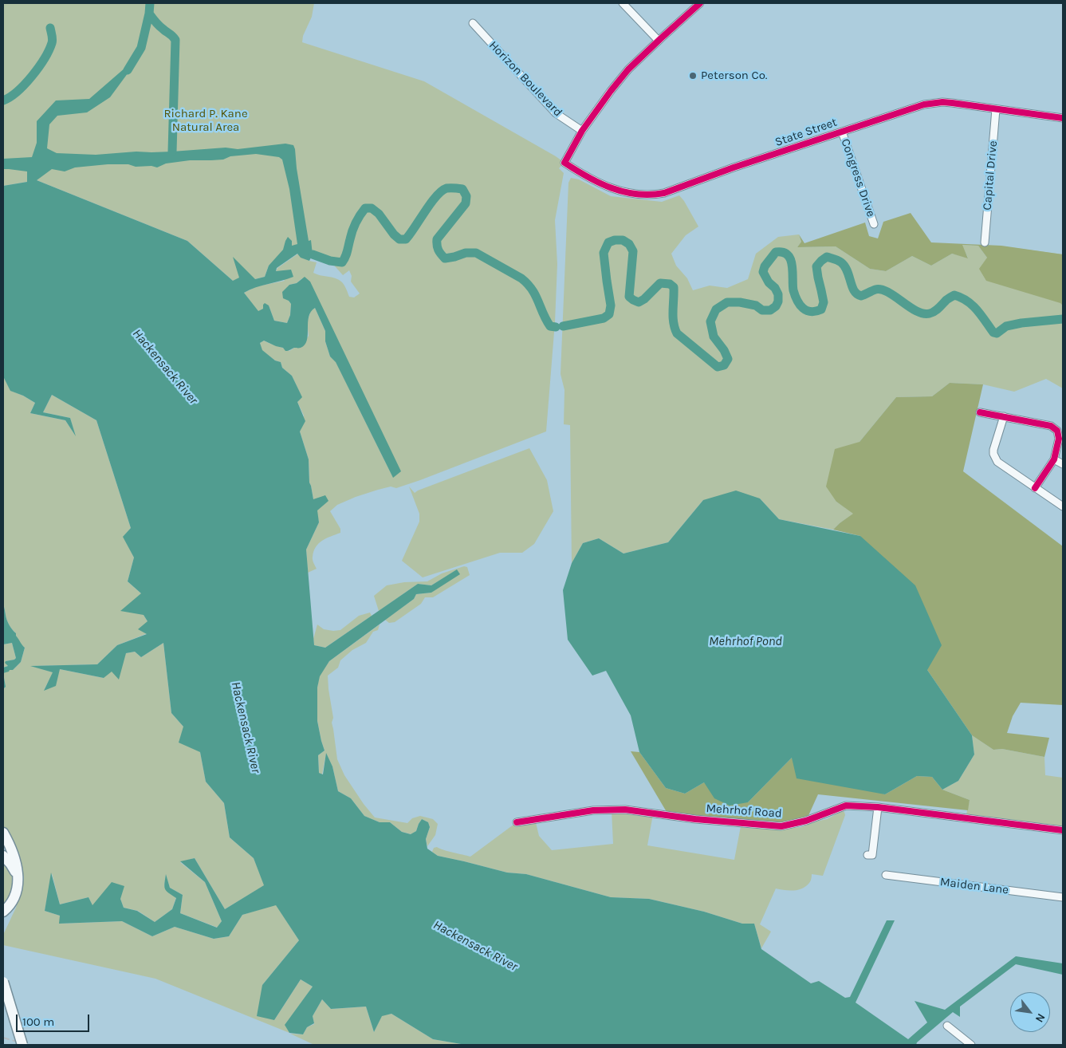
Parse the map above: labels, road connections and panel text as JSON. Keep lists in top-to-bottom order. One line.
{"streets":{"street":["Horizon Boulevard","State Street","Capital Drive","Congress Drive","Mehrhof Road","Maiden Lane"]},"crossings":[["Horizon Boulevard","State Street"],["State Street","Capital Drive"],["State Street","Congress Drive"]],"water":["Hackensack River","Mehrhof Pond"],"parks":["Richard P. Kane Natural Area"],"places":["Peterson Co."],"scale_bar":"100 m","north":"bottom right"}
